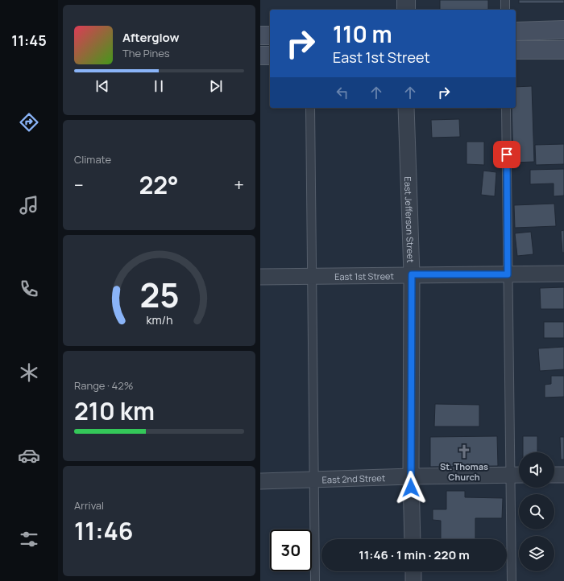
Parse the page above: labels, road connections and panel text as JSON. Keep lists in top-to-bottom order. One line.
{"streets":{"street":["East Jefferson Street","East 1st Street","East 2nd Street"]},"crossings":[["East Jefferson Street","East 1st Street"],["East Jefferson Street","East 2nd Street"]],"places":{"church":["St. Thomas Church"]},"page":{"tabs":"11:45","turn":["110 m","East 1st Street"],"song":["Afterglow","The Pines"],"tile":["Climate",["Range · 42%","210 km"],["Arrival","11:46"]],"heat":["−","22°","+"],"limit":"30","trip":"11:46 · 1 min · 220 m","gauge":["25","km/h"]}}
